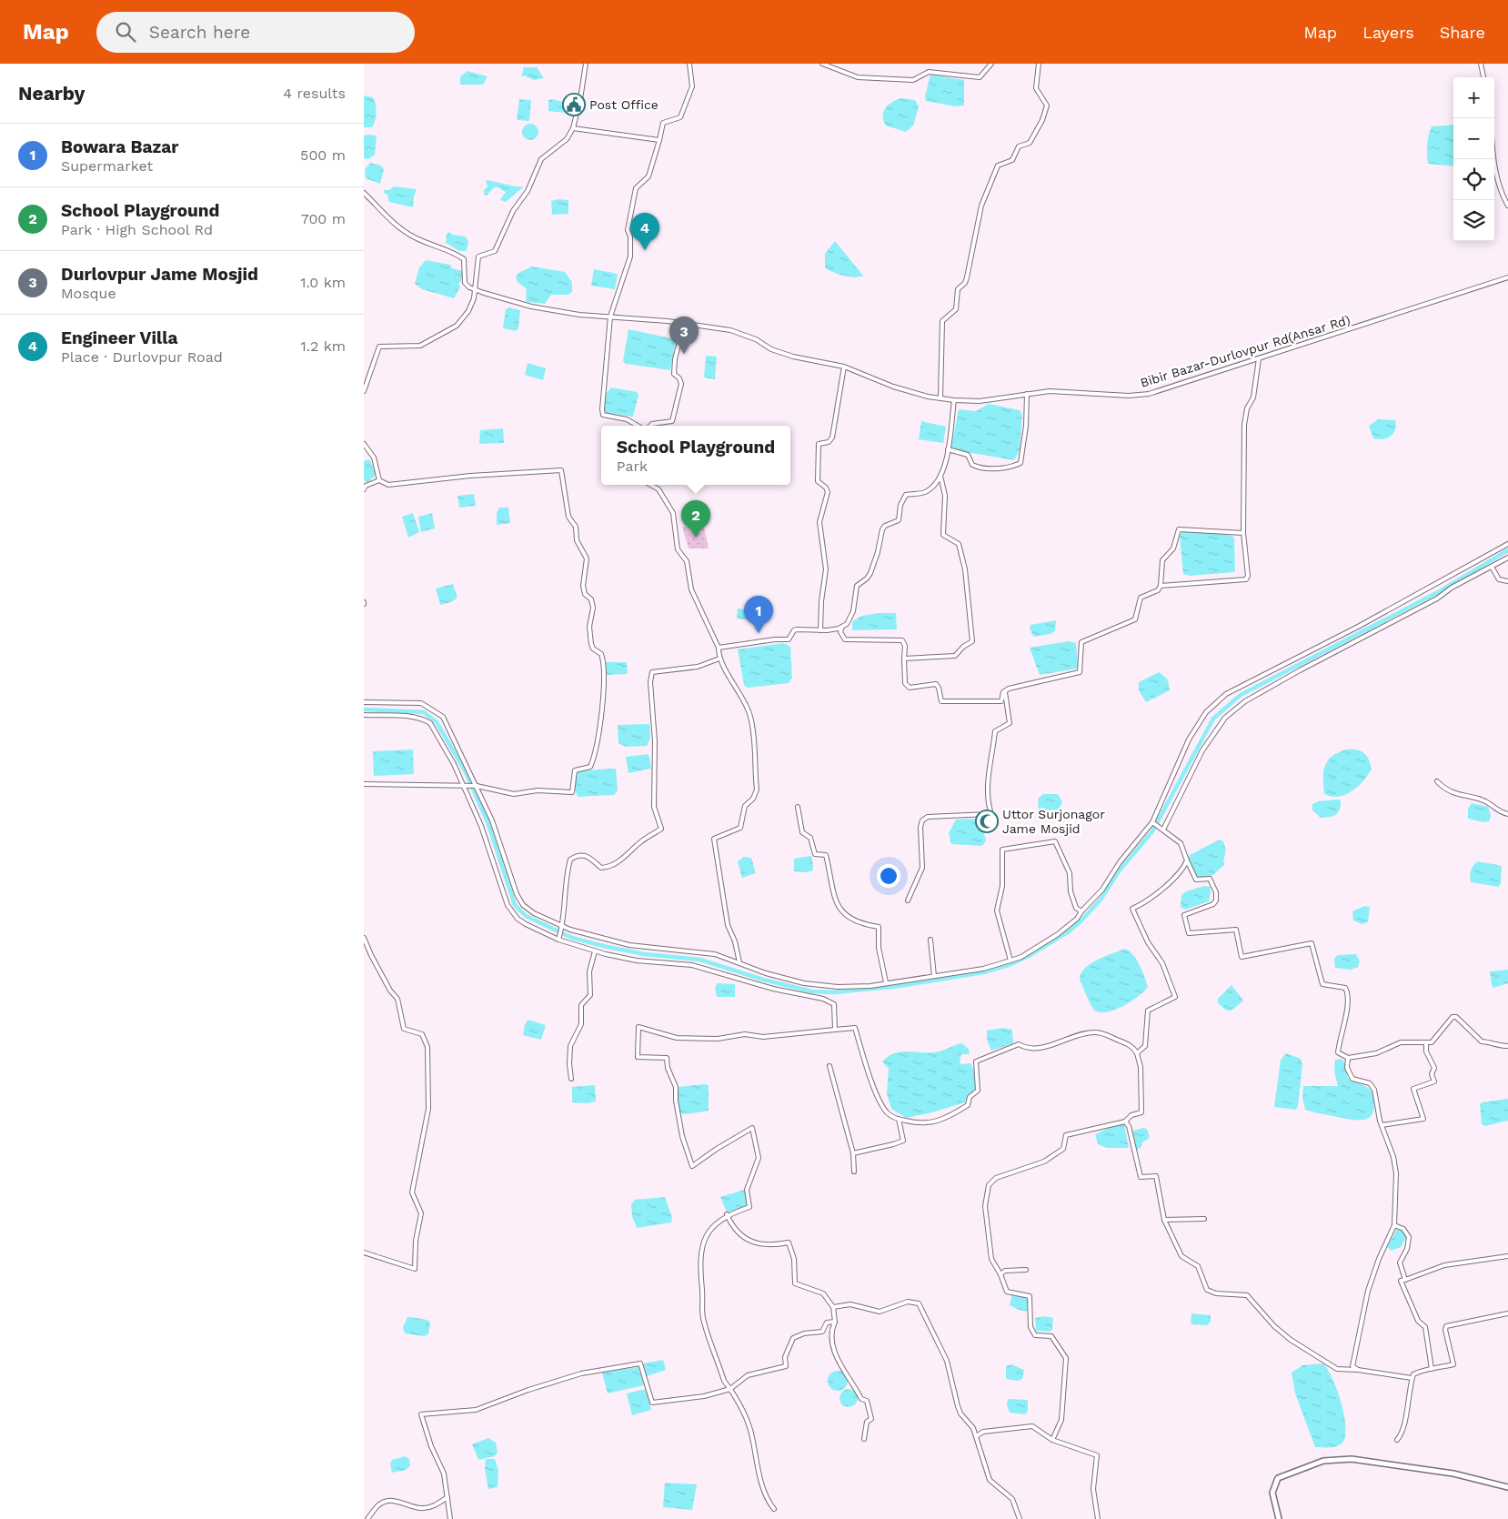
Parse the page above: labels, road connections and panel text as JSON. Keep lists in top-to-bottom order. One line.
{"streets":{"street":["Bibir Bazar-Durlovpur Rd(Ansar Rd)"]},"places":{"public building":["Post Office"],"mosque":["Uttor Surjonagor Jame Mosjid"]},"page":{"header":"Map","search":"Search here","nav":["Map","Layers","Share"],"heading":["Nearby","4 results"],"map_buttons":["+","−"],"list":[{"mark":"1","name":"Bowara Bazar","note":"Supermarket","value":"500 m"},{"mark":"2","name":"School Playground","note":"Park · High School Rd","value":"700 m"},{"mark":"3","name":"Durlovpur Jame Mosjid","note":"Mosque","value":"1.0 km"},{"mark":"4","name":"Engineer Villa","note":"Place · Durlovpur Road","value":"1.2 km"}],"pins":["4","3","2","1"],"popup":["School Playground","Park"]}}
